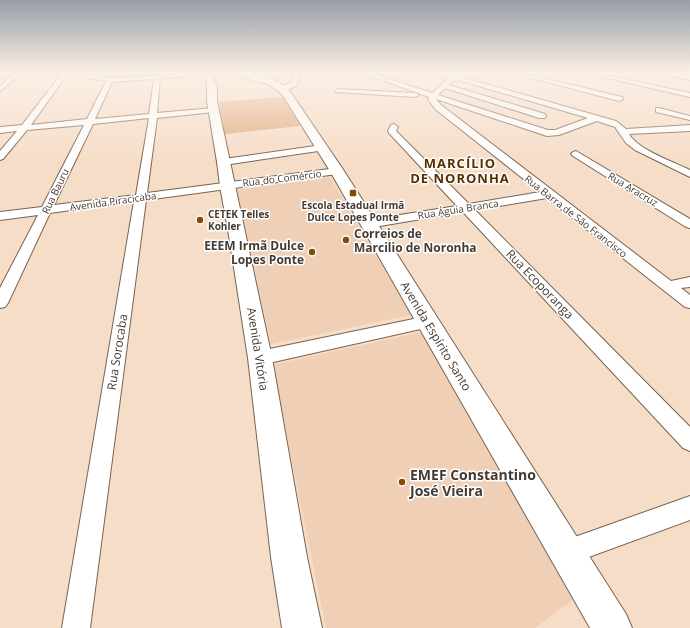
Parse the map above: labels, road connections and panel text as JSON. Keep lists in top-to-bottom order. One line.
{"streets":{"street":["Rua do Comércio","Rua Aracruz","Rua Bauru","Avenida Piracicaba","Rua Águia Branca","Rua Barra de São Francisco","Rua Ecoporanga","Avenida Espírito Santo","Avenida Vitória","Rua Sorocaba"]},"crossings":[["Rua do Comércio","Avenida Piracicaba"],["Rua do Comércio","Avenida Espírito Santo"],["Rua do Comércio","Avenida Vitória"],["Rua Bauru","Avenida Piracicaba"],["Avenida Piracicaba","Avenida Vitória"],["Avenida Piracicaba","Rua Sorocaba"],["Rua Águia Branca","Rua Barra de São Francisco"],["Rua Águia Branca","Rua Ecoporanga"],["Rua Águia Branca","Avenida Espírito Santo"]],"districts":["MARCÍLIO DE NORONHA"],"places":{"transit":["Escola Estadual Irmã Dulce Lopes Ponte"],"other":["CETEK Telles Kohler","Correios de Marcilio de Noronha","EEEM Irmã Dulce Lopes Ponte","EMEF Constantino José Vieira"]}}
